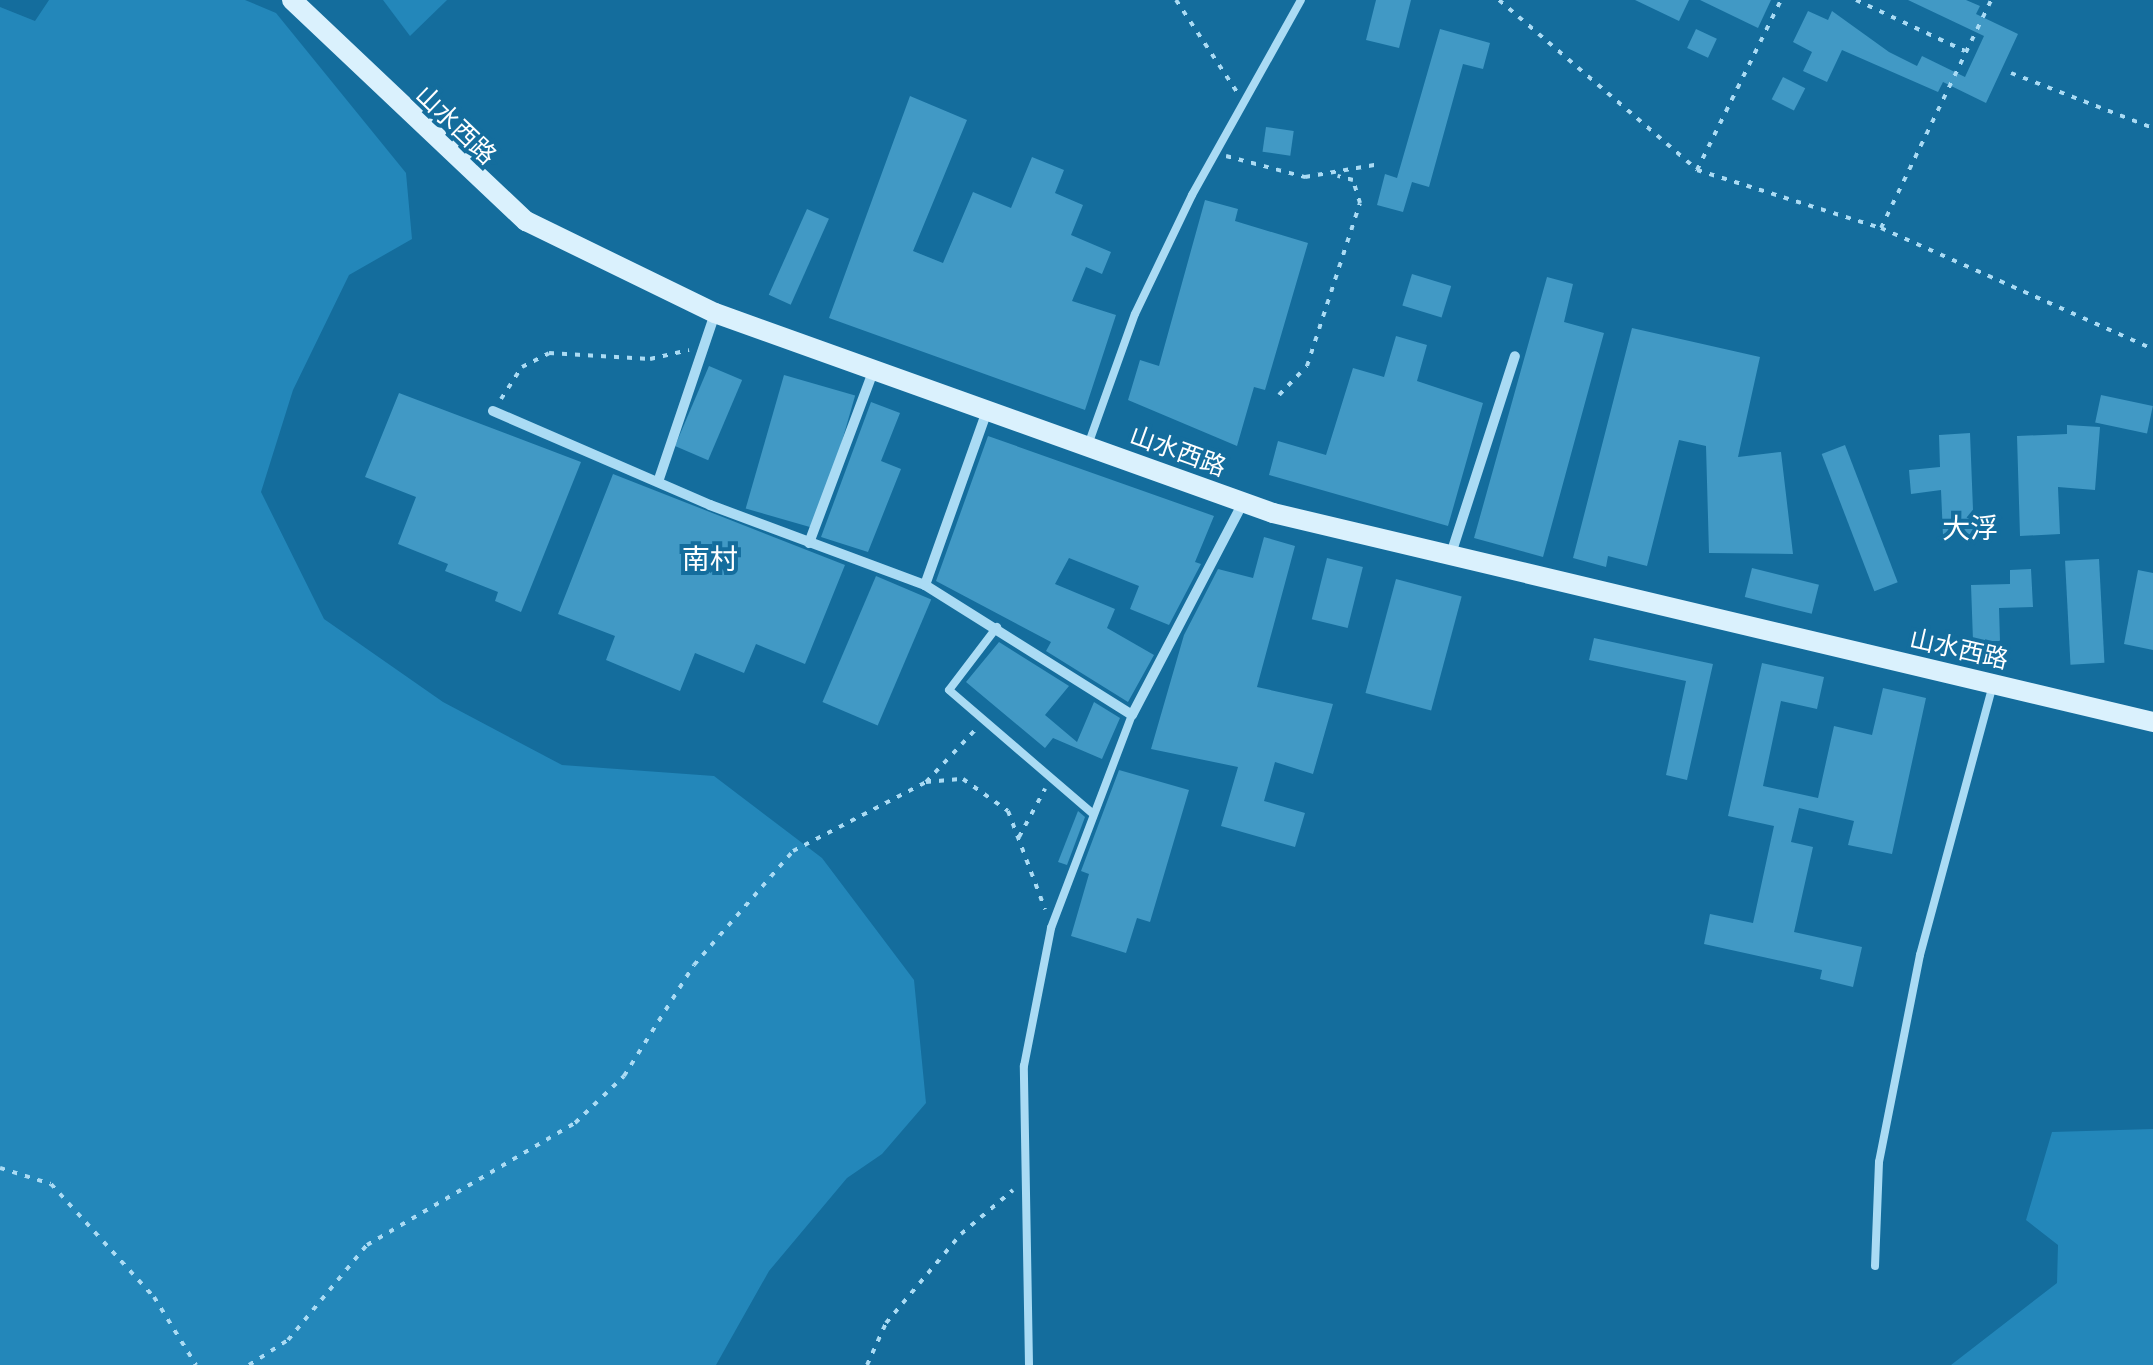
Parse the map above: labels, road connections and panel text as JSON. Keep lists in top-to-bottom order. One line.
{"streets":{"street":["山水西路"]},"districts":["大浮","南村"]}
